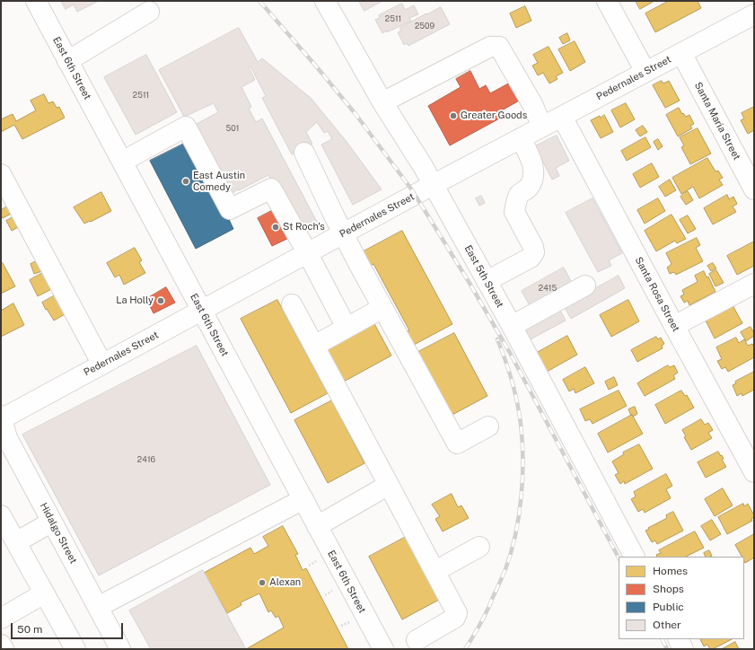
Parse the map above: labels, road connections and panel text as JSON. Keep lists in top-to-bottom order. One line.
{"streets":{"street":["East 6th Street","Pedernales Street","Santa Maria Street","East 5th Street","Santa Rosa Street","Hidalgo Street"]},"crossings":[["East 6th Street","Pedernales Street"],["Pedernales Street","Santa Maria Street"],["Pedernales Street","East 5th Street"],["Pedernales Street","Santa Rosa Street"],["Pedernales Street","Hidalgo Street"]],"places":["Greater Goods","East Austin Comedy","St Roch's","La Holly","Alexan"],"house_numbers":["2511","2509","2511","501","2415","2416"],"legend":["Homes","Shops","Public","Other"],"scale_bar":"50 m"}
